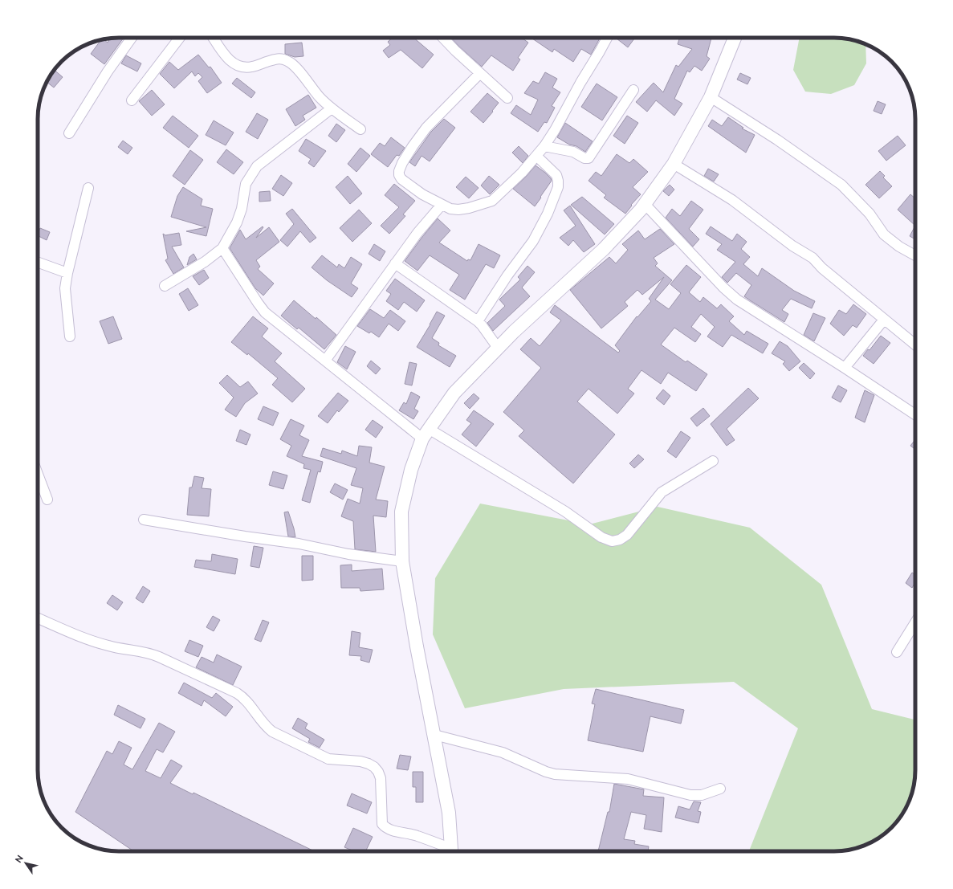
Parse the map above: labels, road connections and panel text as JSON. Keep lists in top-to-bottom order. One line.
{"north":"top left"}
